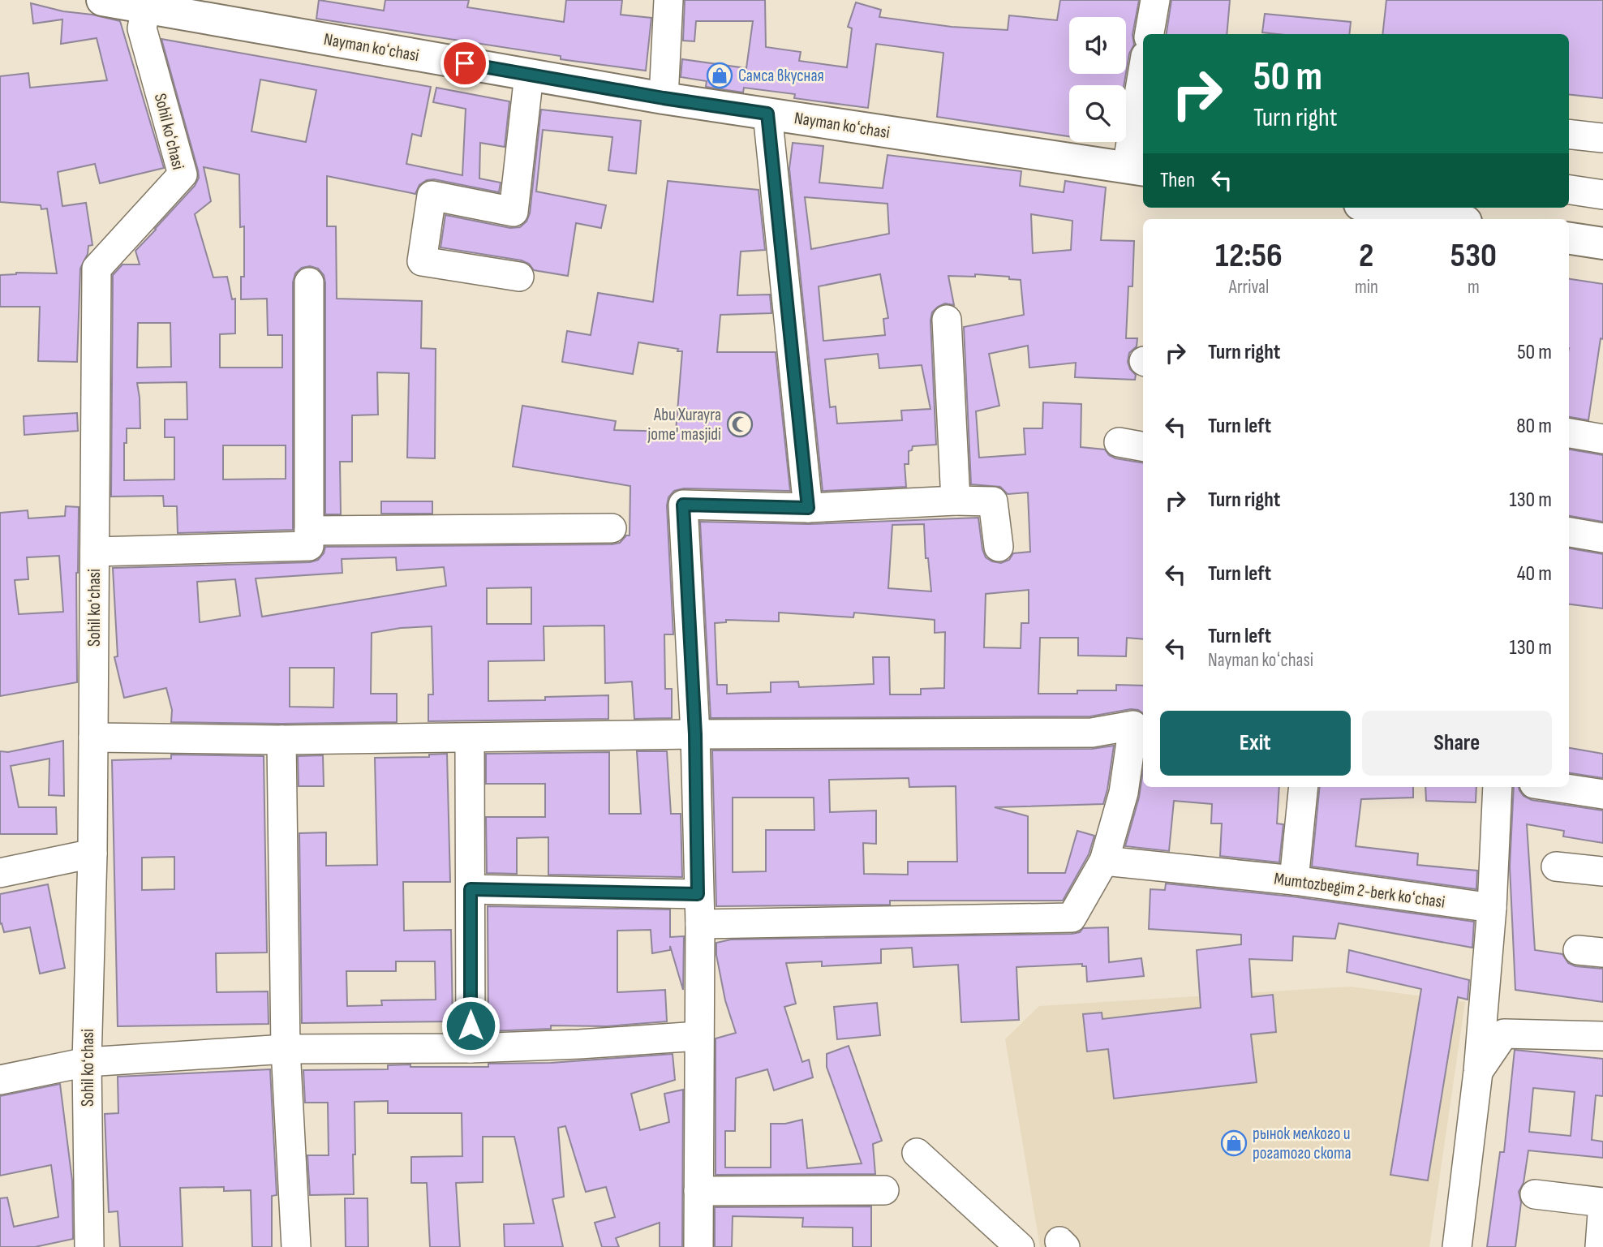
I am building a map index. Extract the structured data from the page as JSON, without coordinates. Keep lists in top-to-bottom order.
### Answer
{
  "streets": {
    "main road": ["Nayman koʻchasi"],
    "street": ["Sohil koʻchasi", "Mumtozbegim 2-berk koʻchasi"]
  },
  "crossings": [
    ["Nayman koʻchasi", "Sohil koʻchasi"]
  ],
  "places": {
    "shop": ["Самса вкусная", "рынок мелкого и рогатого скота"],
    "mosque": ["Abu Xurayra jome' masjidi"]
  },
  "page": {
    "turn": ["50 m", "Turn right"],
    "then": "Then",
    "eta": [
      "12:56",
      "Arrival",
      "2",
      "min",
      "530",
      "m"
    ],
    "list": [
      {
        "name": "Turn right",
        "value": "50 m"
      },
      {
        "name": "Turn left",
        "value": "80 m"
      },
      {
        "name": "Turn right",
        "value": "130 m"
      },
      {
        "name": "Turn left",
        "value": "40 m"
      },
      {
        "name": "Turn left",
        "note": "Nayman koʻchasi",
        "value": "130 m"
      }
    ],
    "buttons": ["Exit", "Share"]
  }
}
